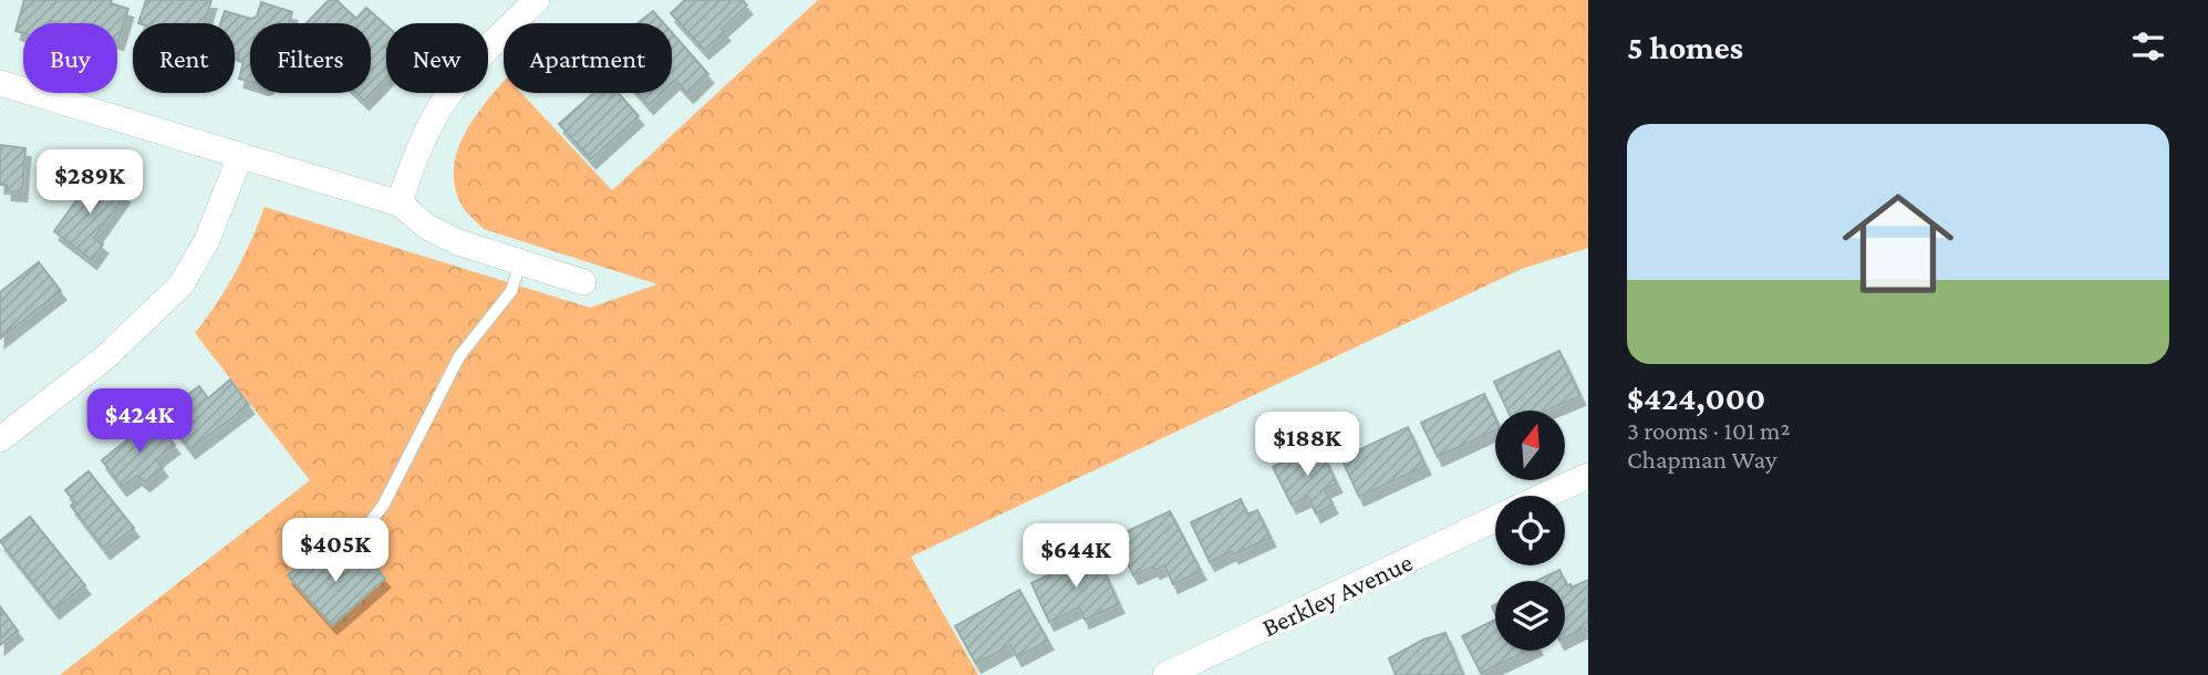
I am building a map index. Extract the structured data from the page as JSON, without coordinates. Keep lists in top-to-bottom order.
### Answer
{
  "streets": {
    "street": ["Berkley Avenue"]
  },
  "north": "top",
  "page": {
    "heading": "5 homes",
    "chip": [
      "Buy",
      "Rent",
      "Filters",
      "New",
      "Apartment"
    ],
    "list": [
      {
        "name": "$424,000",
        "note": "3 rooms · 101 m² · Chapman Way"
      }
    ],
    "price": [
      "$289K",
      "$424K",
      "$188K",
      "$405K",
      "$644K"
    ]
  }
}
